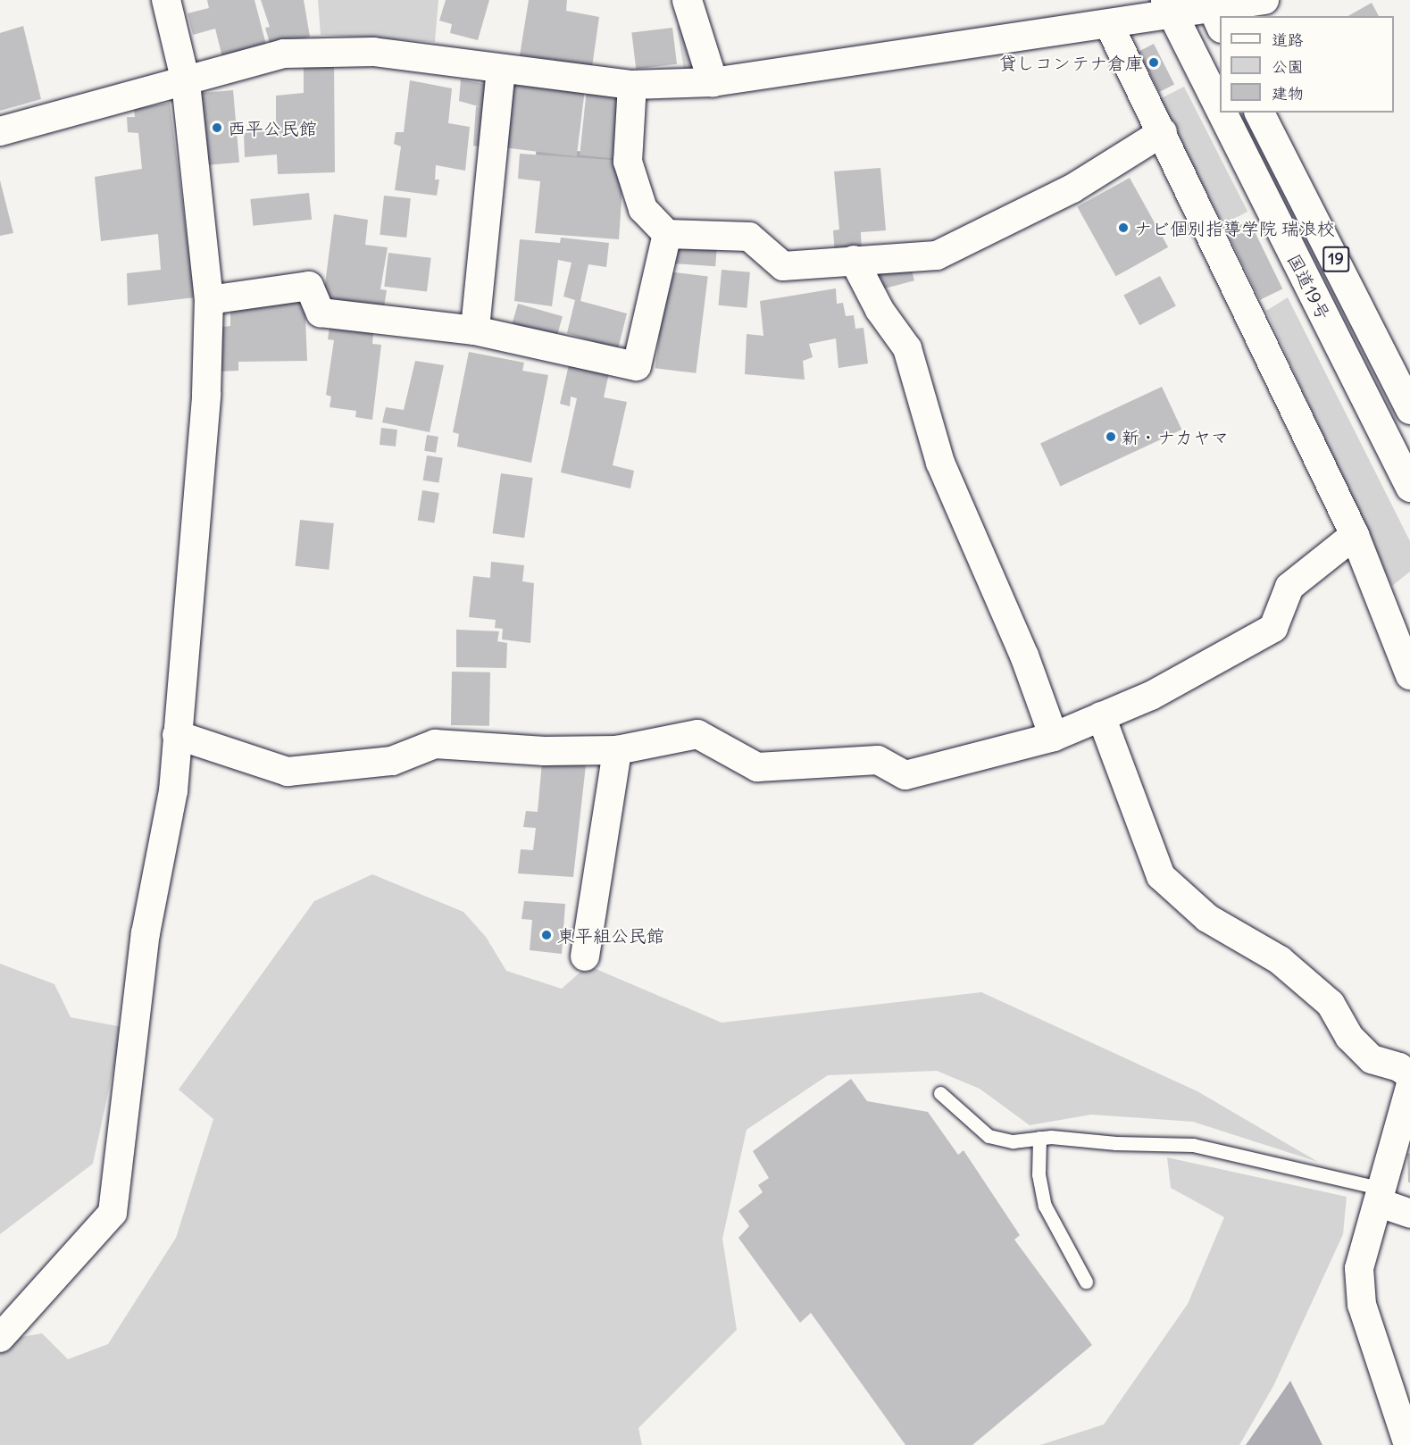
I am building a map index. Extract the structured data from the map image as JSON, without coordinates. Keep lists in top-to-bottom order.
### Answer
{
  "streets": {
    "main road": ["19", "国道19号"]
  },
  "places": [
    "貸しコンテナ倉庫",
    "西平公民館",
    "ナビ個別指導学院 瑞浪校",
    "新・ナカヤマ",
    "東平組公民館"
  ],
  "legend": ["道路", "公園", "建物"]
}
